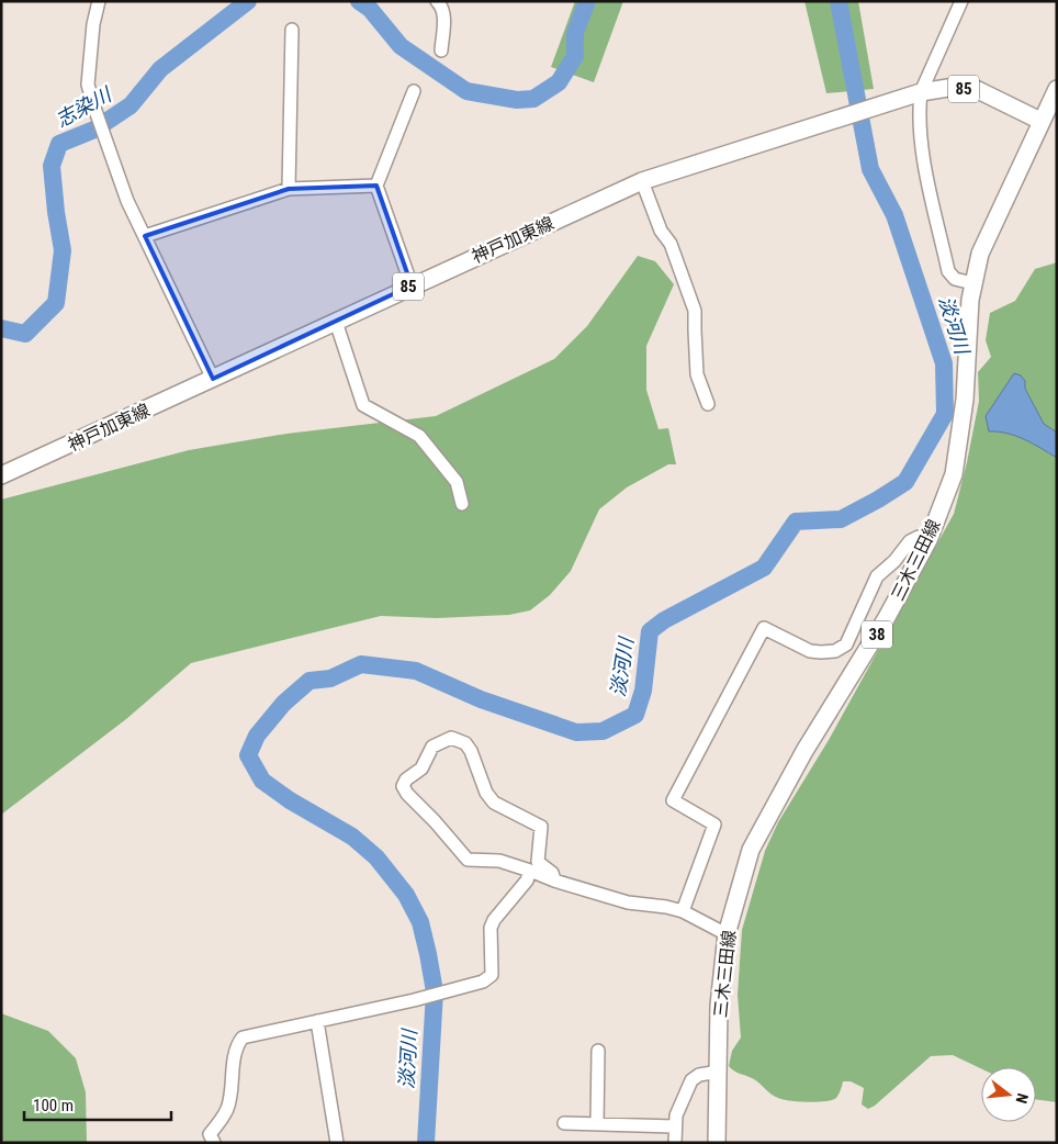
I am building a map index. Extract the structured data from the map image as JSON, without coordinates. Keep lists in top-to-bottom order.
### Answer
{
  "streets": {
    "main road": [
      "85",
      "神戸加東線",
      "三木三田線",
      "38"
    ]
  },
  "crossings": [
    ["神戸加東線", "三木三田線"]
  ],
  "water": ["志染川", "淡河川"],
  "scale_bar": "100 m",
  "north": "right"
}
